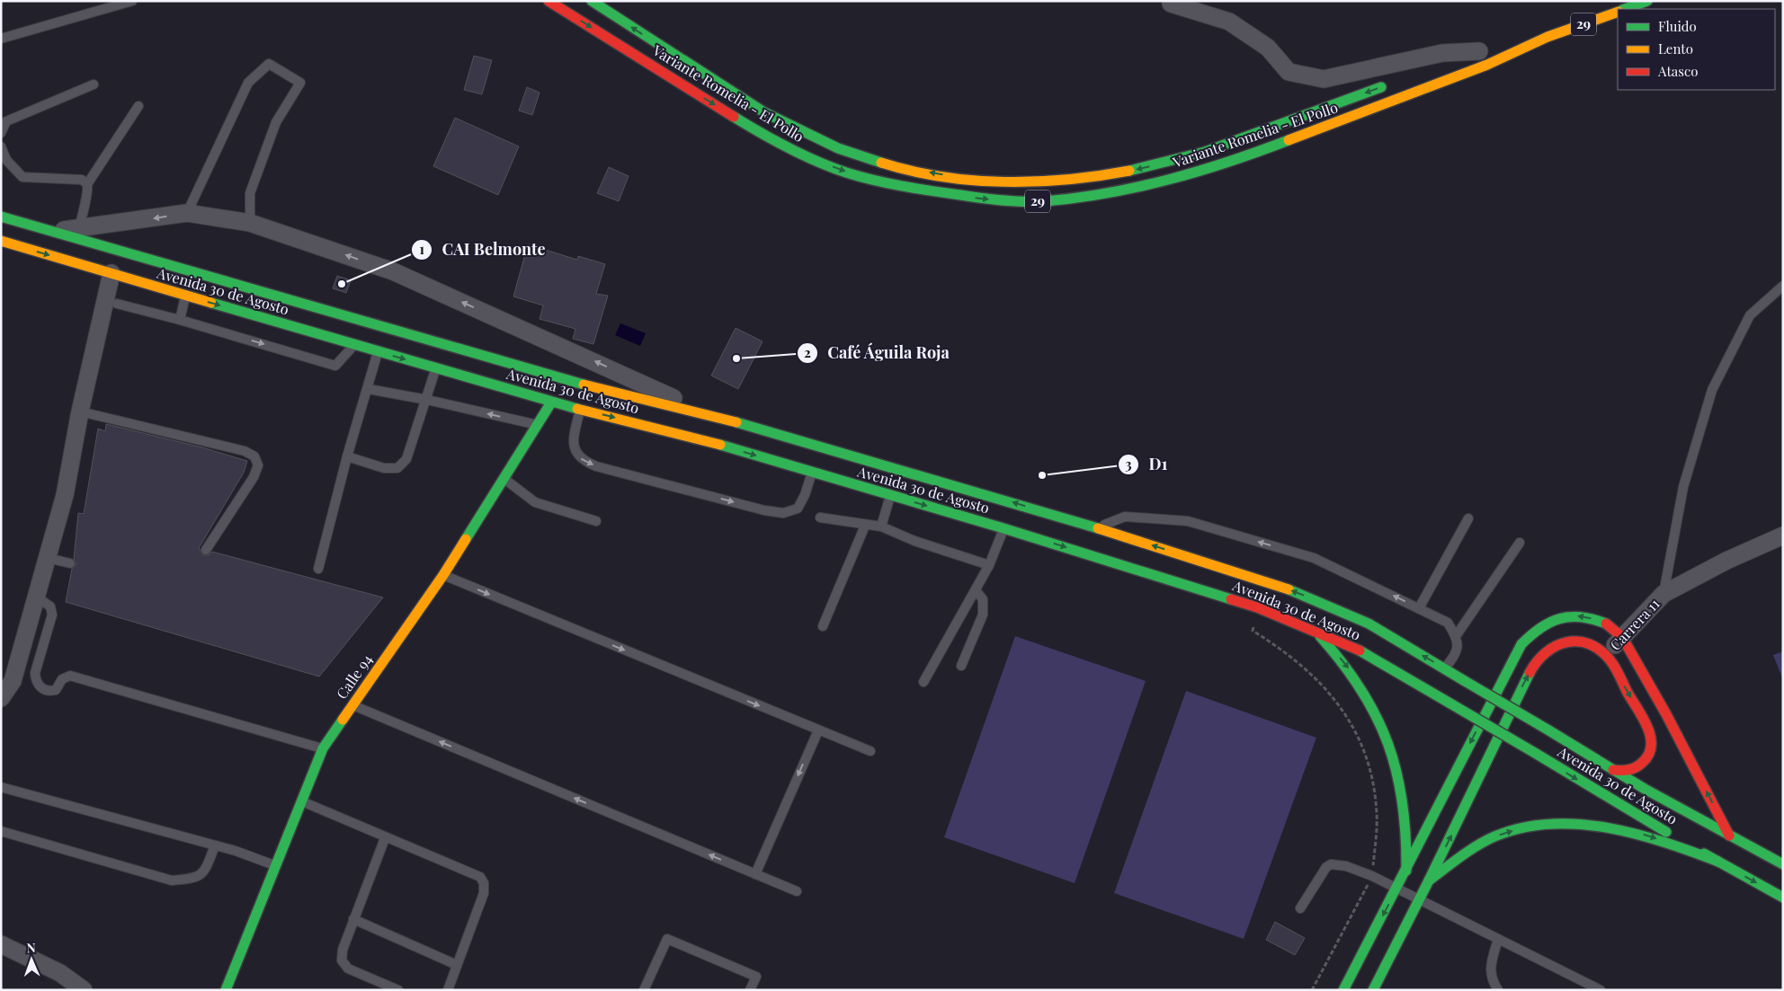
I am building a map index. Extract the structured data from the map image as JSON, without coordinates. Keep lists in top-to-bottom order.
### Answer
{
  "streets": {
    "main road": [
      "29",
      "Variante Romelia - El Pollo",
      "Avenida 30 de Agosto",
      "Calle 94"
    ],
    "street": ["Carrera 11"]
  },
  "crossings": [
    ["Avenida 30 de Agosto", "Calle 94"]
  ],
  "places": ["CAI Belmonte", "Café Águila Roja", "D1"],
  "legend": ["Fluido", "Lento", "Atasco"],
  "north": "top"
}
